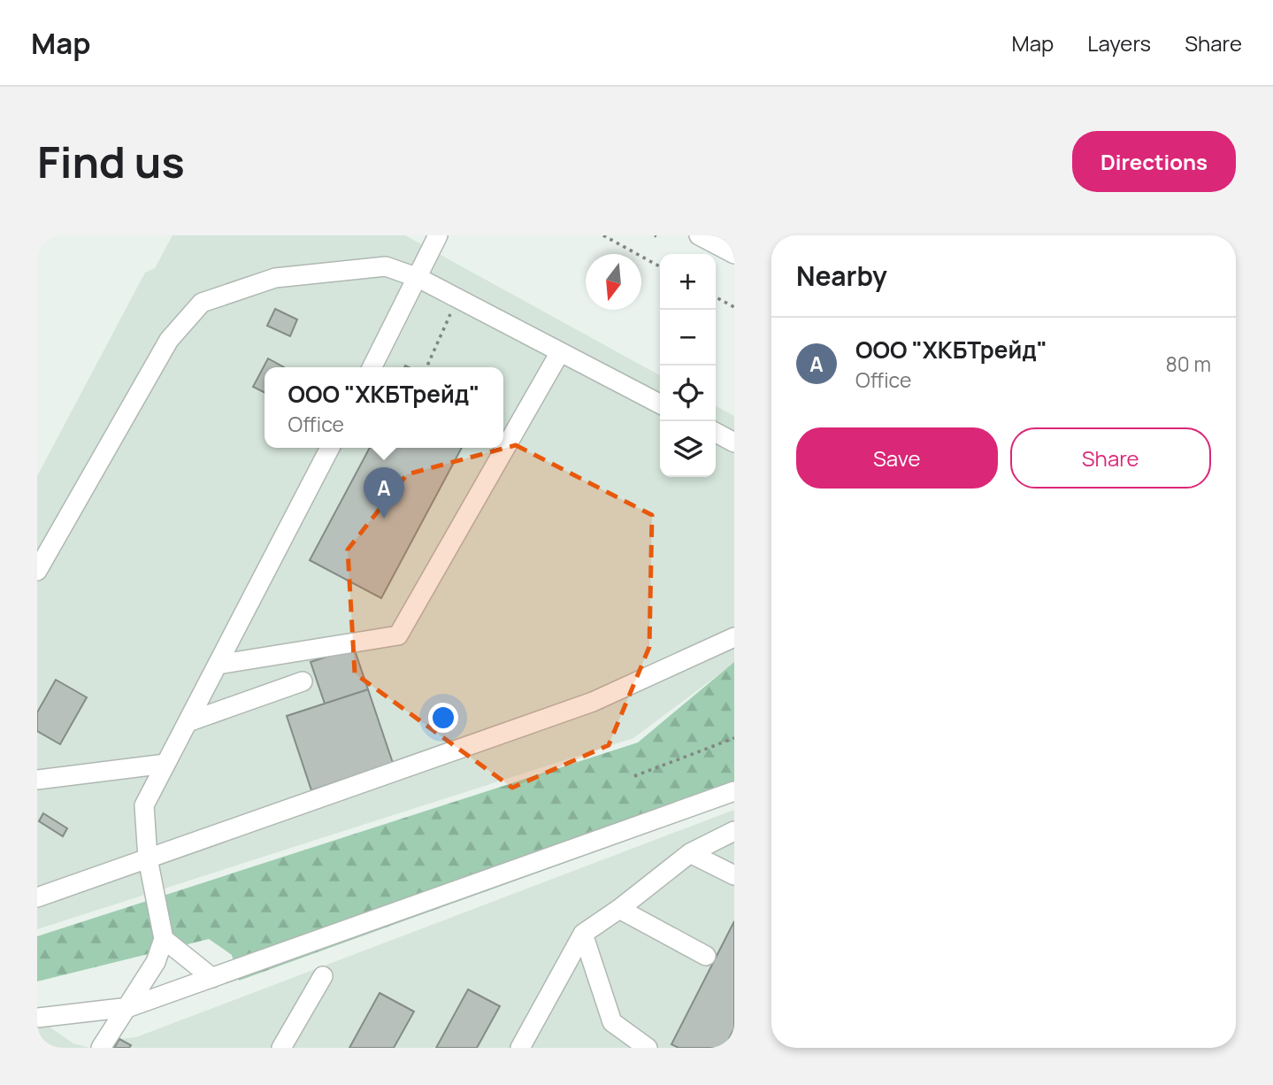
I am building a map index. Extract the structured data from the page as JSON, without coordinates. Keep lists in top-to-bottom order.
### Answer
{
  "north": "bottom",
  "page": {
    "header": "Map",
    "nav": ["Map", "Layers", "Share"],
    "buttons": [
      "Directions",
      ["Save", "Share"]
    ],
    "title": "Find us",
    "heading": "Nearby",
    "map_buttons": ["+", "−"],
    "list": [
      {
        "mark": "A",
        "name": "ООО \"ХКБТрейд\"",
        "note": "Office",
        "value": "80 m"
      }
    ],
    "popup": ["ООО \"ХКБТрейд\"", "Office"],
    "pins": "A"
  }
}
